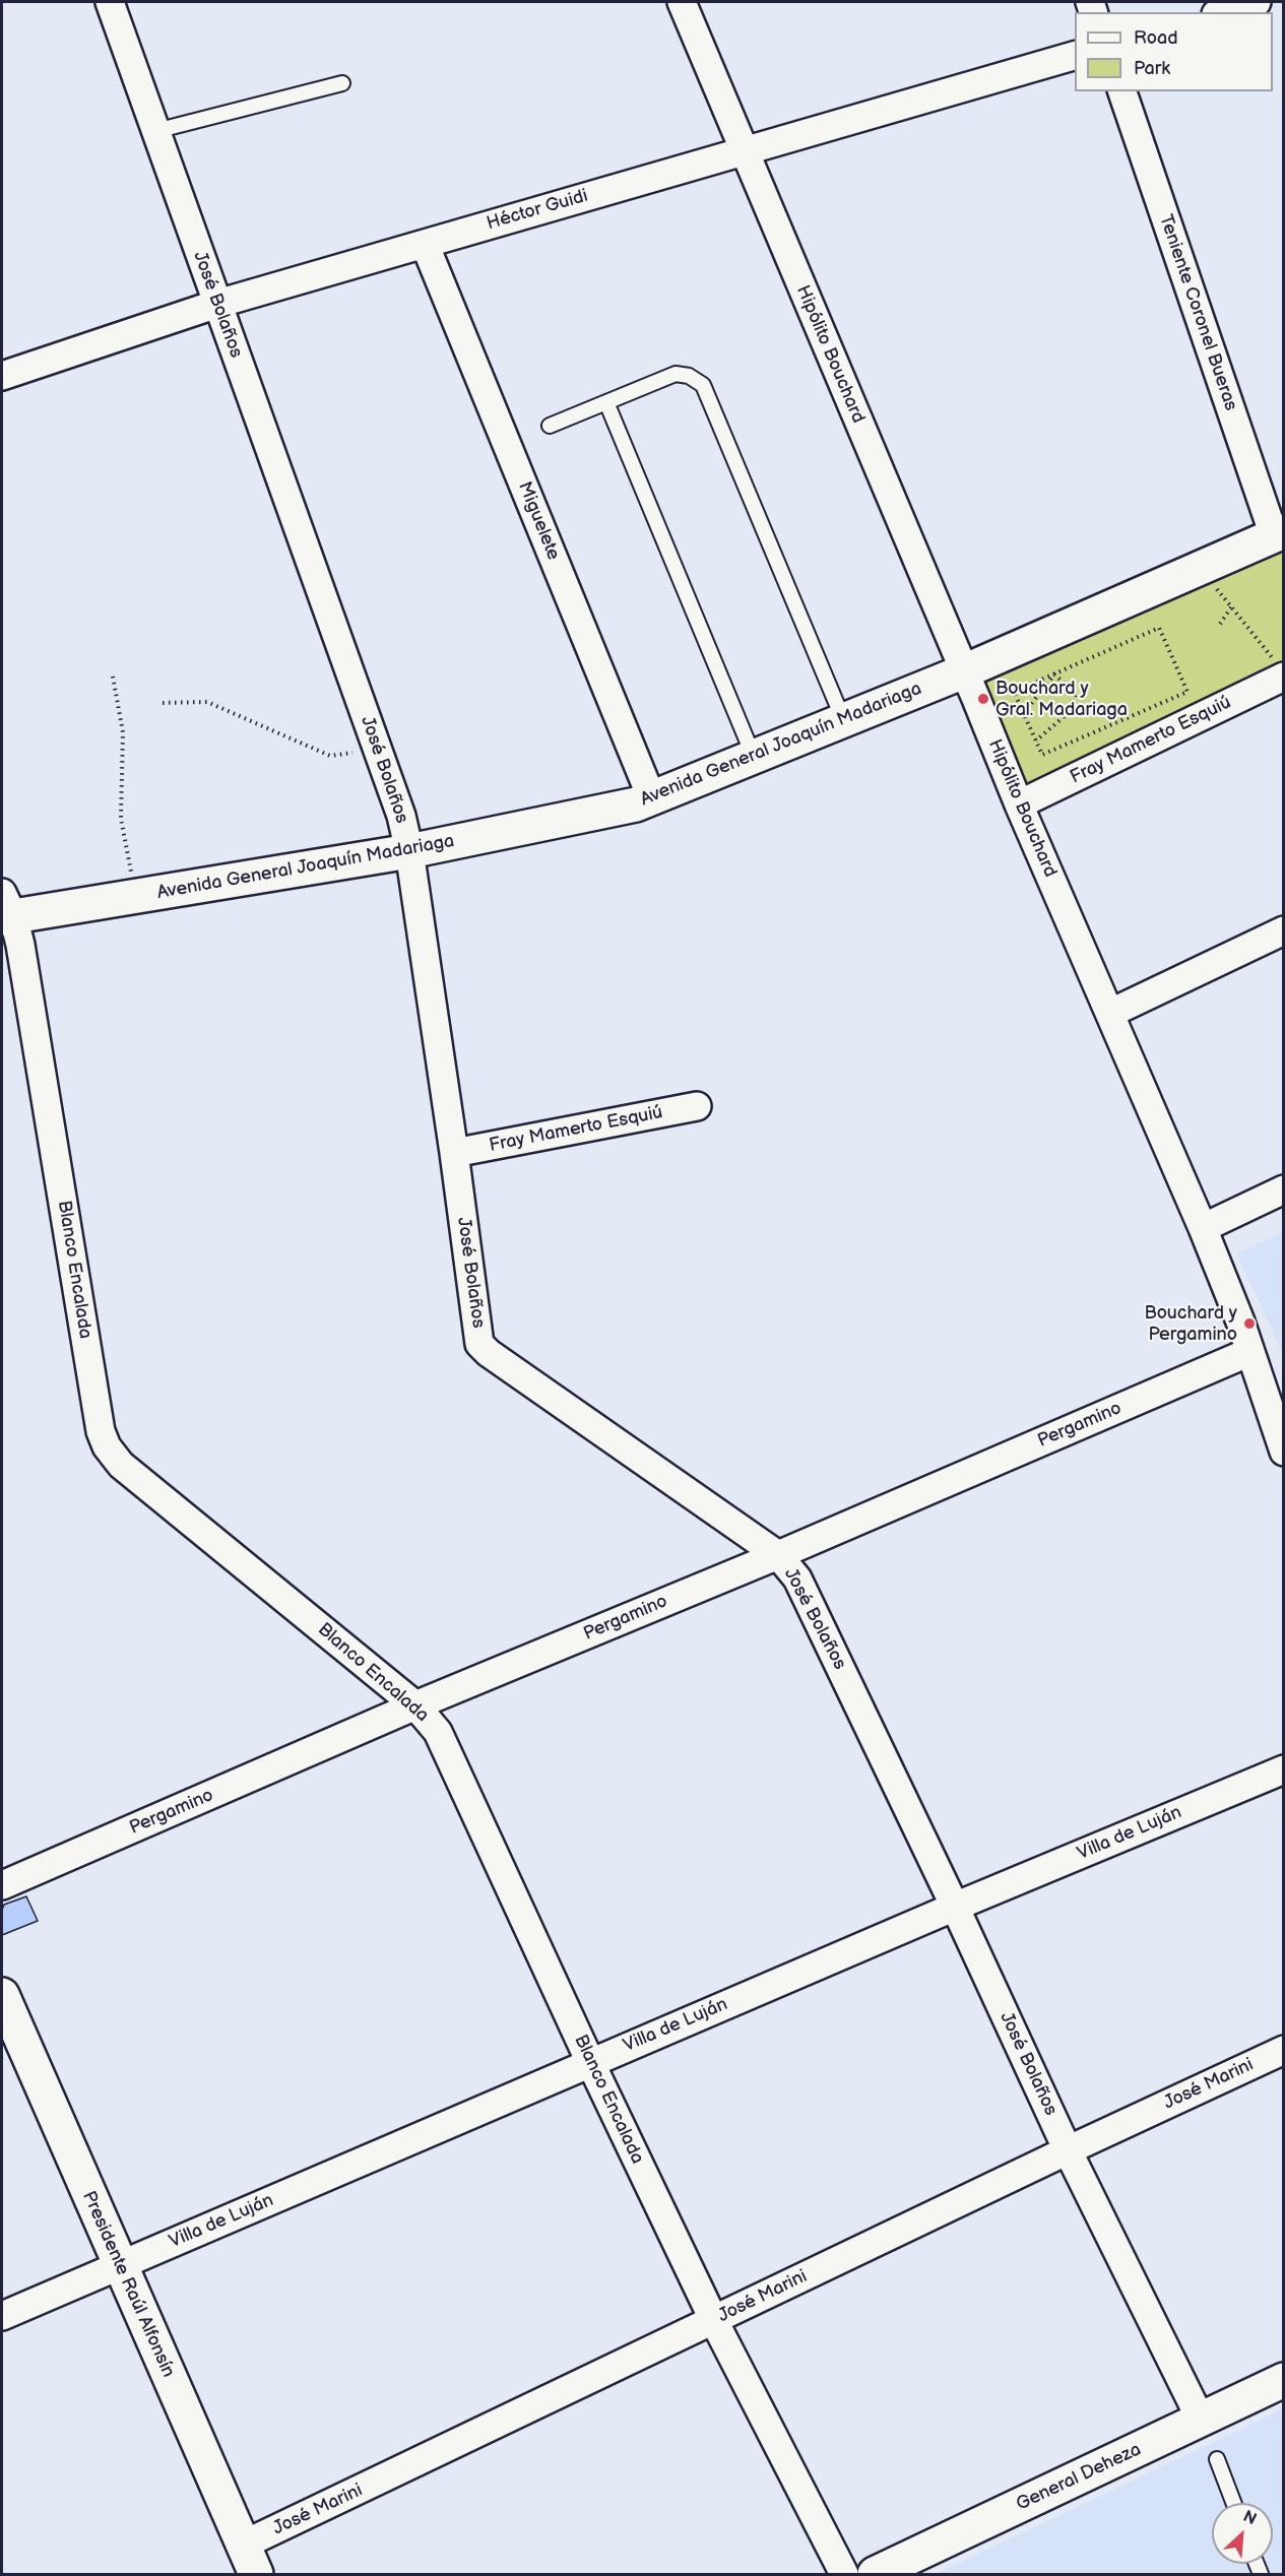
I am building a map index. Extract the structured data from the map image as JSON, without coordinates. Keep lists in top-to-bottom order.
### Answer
{
  "streets": {
    "main road": ["Avenida General Joaquín Madariaga", "Presidente Raúl Alfonsín", "General Deheza"],
    "street": [
      "Héctor Guidi",
      "José Bolaños",
      "Teniente Coronel Bueras",
      "Hipólito Bouchard",
      "Miguelete",
      "Fray Mamerto Esquiú",
      "Blanco Encalada",
      "Pergamino",
      "Villa de Luján",
      "José Marini"
    ]
  },
  "crossings": [
    ["Héctor Guidi", "José Bolaños"],
    ["Héctor Guidi", "Hipólito Bouchard"],
    ["Héctor Guidi", "Miguelete"],
    ["José Bolaños", "Fray Mamerto Esquiú"],
    ["José Bolaños", "Avenida General Joaquín Madariaga"],
    ["José Bolaños", "Pergamino"],
    ["José Bolaños", "Villa de Luján"],
    ["José Bolaños", "José Marini"],
    ["José Bolaños", "General Deheza"],
    ["Teniente Coronel Bueras", "Avenida General Joaquín Madariaga"],
    ["Hipólito Bouchard", "Fray Mamerto Esquiú"],
    ["Hipólito Bouchard", "Avenida General Joaquín Madariaga"],
    ["Hipólito Bouchard", "Pergamino"],
    ["Miguelete", "Avenida General Joaquín Madariaga"],
    ["Avenida General Joaquín Madariaga", "Blanco Encalada"],
    ["Blanco Encalada", "Pergamino"],
    ["Blanco Encalada", "Villa de Luján"],
    ["Blanco Encalada", "José Marini"],
    ["Villa de Luján", "Presidente Raúl Alfonsín"],
    ["José Marini", "Presidente Raúl Alfonsín"]
  ],
  "places": ["Bouchard y Gral. Madariaga", "Bouchard y Pergamino"],
  "legend": ["Road", "Park"],
  "north": "top right"
}
